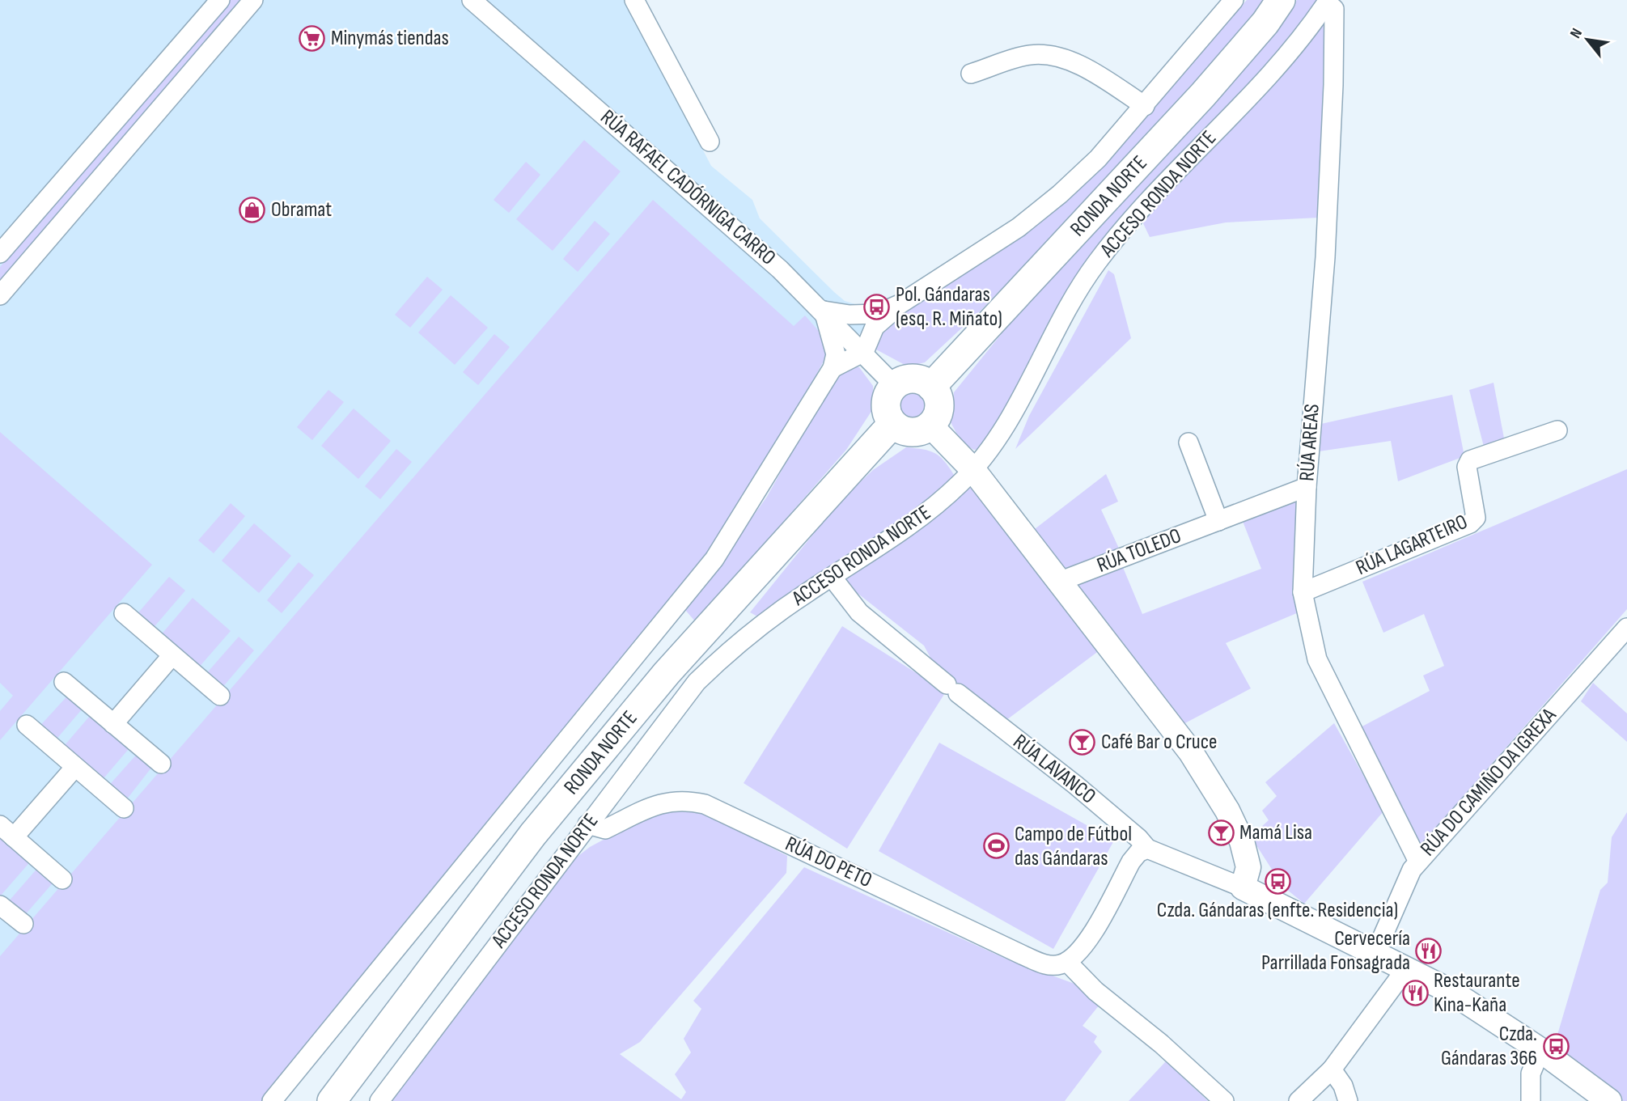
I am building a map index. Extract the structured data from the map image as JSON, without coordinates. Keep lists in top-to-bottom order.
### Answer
{
  "streets": {
    "highway": ["RONDA NORTE"],
    "street": [
      "RÚA RAFAEL CADÓRNIGA CARRO",
      "ACCESO RONDA NORTE",
      "RÚA AREAS",
      "RÚA LAGARTEIRO",
      "RÚA TOLEDO",
      "RÚA LAVANCO",
      "RÚA DO CAMIÑO DA IGREXA",
      "RÚA DO PETO"
    ]
  },
  "crossings": [
    ["RÚA RAFAEL CADÓRNIGA CARRO", "RONDA NORTE"],
    ["ACCESO RONDA NORTE", "RÚA AREAS"],
    ["ACCESO RONDA NORTE", "RÚA LAVANCO"],
    ["ACCESO RONDA NORTE", "RÚA DO PETO"],
    ["RÚA AREAS", "RÚA LAGARTEIRO"],
    ["RÚA AREAS", "RÚA TOLEDO"],
    ["RÚA AREAS", "RÚA DO CAMIÑO DA IGREXA"]
  ],
  "places": {
    "supermarket": ["Minymás tiendas"],
    "shop": ["Obramat"],
    "bus stop": ["Pol. Gándaras (esq. R. Miñato)", "Czda. Gándaras (enfte. Residencia)", "Czda. Gándaras 366"],
    "bar": ["Café Bar o Cruce", "Mamá Lisa"],
    "sports": ["Campo de Fútbol das Gándaras"],
    "restaurant": ["Cervecería Parrillada Fonsagrada", "Restaurante Kina-Kaña"]
  },
  "north": "top left"
}
